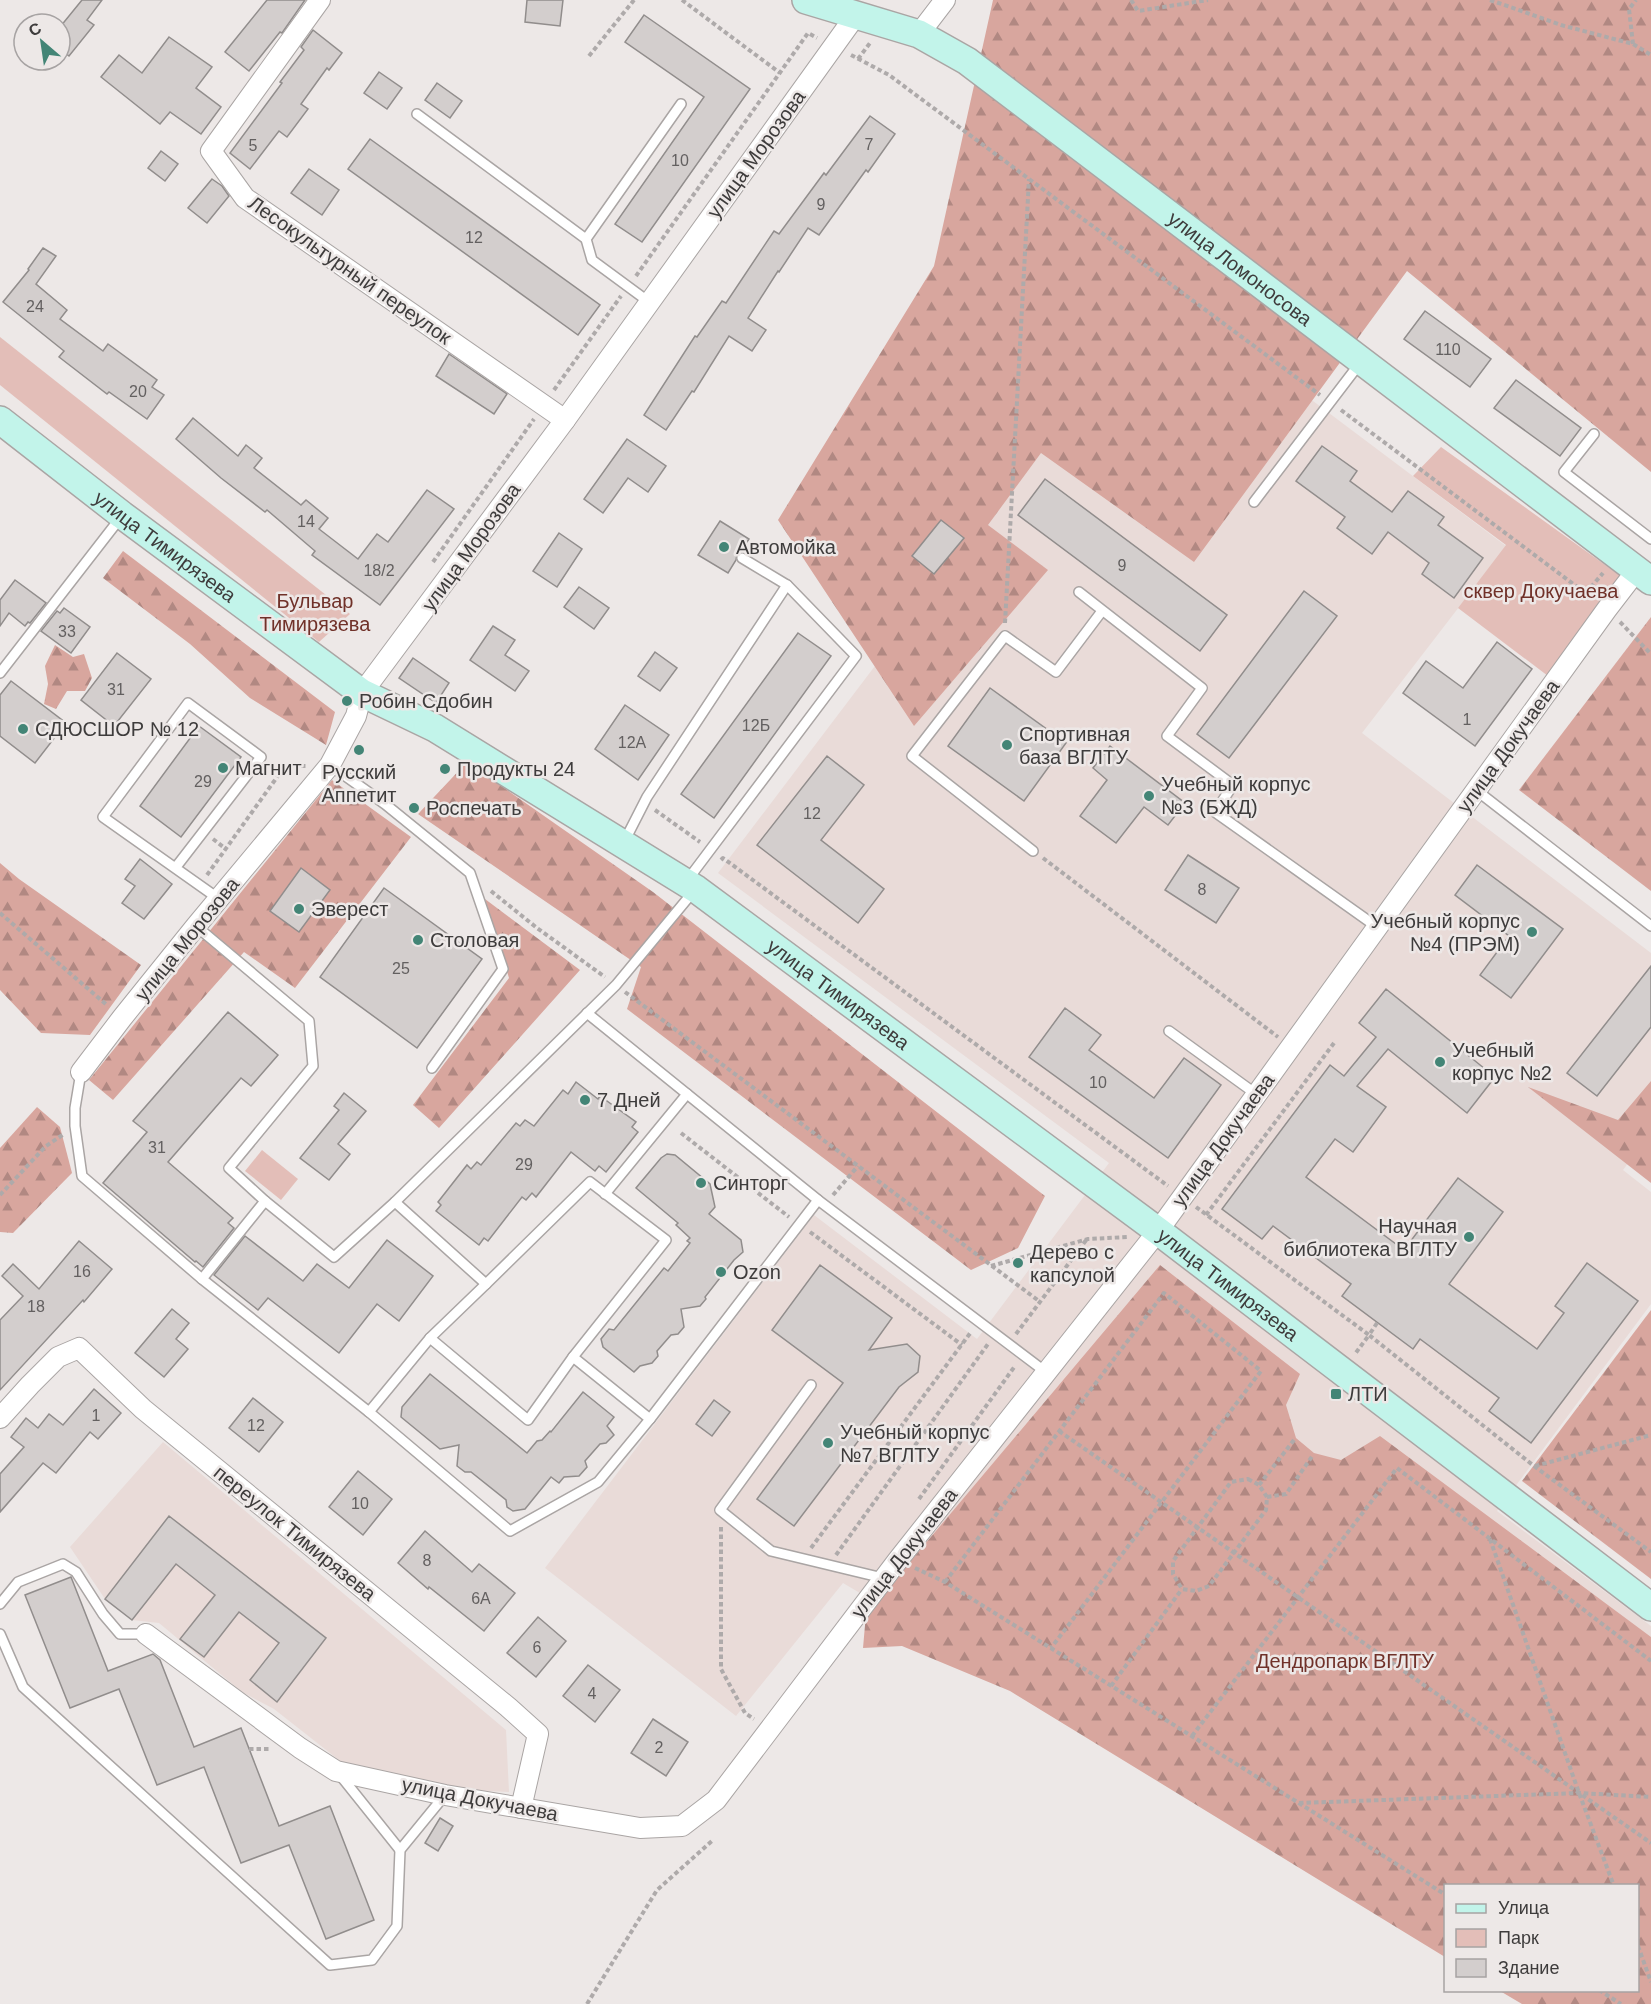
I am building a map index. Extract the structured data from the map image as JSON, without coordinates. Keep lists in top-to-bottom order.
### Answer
{
  "streets": {
    "main road": ["улица Ломоносова", "улица Тимирязева"],
    "street": [
      "улица Морозова",
      "Лесокультурный переулок",
      "улица Докучаева",
      "переулок Тимирязева"
    ]
  },
  "crossings": [
    ["улица Морозова", "улица Ломоносова"],
    ["улица Морозова", "Лесокультурный переулок"],
    ["улица Морозова", "улица Тимирязева"],
    ["улица Ломоносова", "улица Докучаева"],
    ["улица Тимирязева", "улица Докучаева"],
    ["улица Докучаева", "переулок Тимирязева"]
  ],
  "parks": ["сквер Докучаева", "Бульвар Тимирязева", "Дендропарк ВГЛТУ"],
  "places": {
    "other": [
      "Автомойка",
      "Робин Сдобин",
      "СДЮСШОР № 12",
      "Спортивная база ВГЛТУ",
      "Русский Аппетит",
      "Магнит",
      "Продукты 24",
      "Учебный корпус №3 (БЖД)",
      "Роспечать",
      "Эверест",
      "Учебный корпус №4 (ПРЭМ)",
      "Столовая",
      "Учебный корпус №2",
      "7 Дней",
      "Синторг",
      "Научная библиотека ВГЛТУ",
      "Дерево с капсулой",
      "Ozon",
      "Учебный корпус №7 ВГЛТУ"
    ],
    "transit": ["ЛТИ"]
  },
  "house_numbers": [
    "7",
    "5",
    "10",
    "9",
    "12",
    "24",
    "110",
    "20",
    "14",
    "9",
    "18/2",
    "33",
    "31",
    "1",
    "12Б",
    "12А",
    "29",
    "12",
    "8",
    "25",
    "10",
    "31",
    "29",
    "16",
    "18",
    "1",
    "12",
    "10",
    "8",
    "6А",
    "6",
    "4",
    "2"
  ],
  "legend": ["Улица", "Парк", "Здание"],
  "north": "top left"
}
